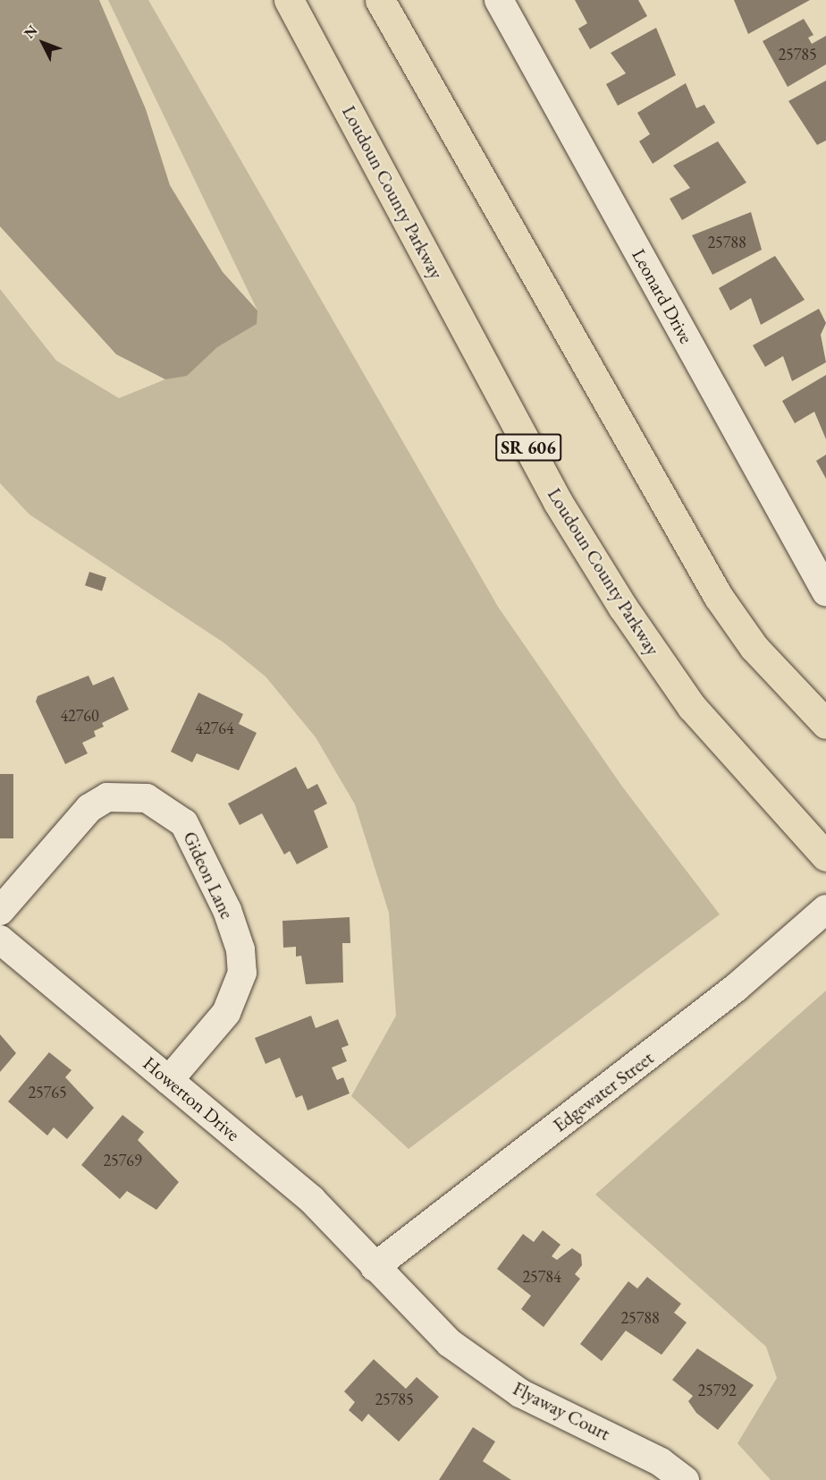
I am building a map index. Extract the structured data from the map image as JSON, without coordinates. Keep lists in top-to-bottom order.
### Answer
{
  "streets": {
    "main road": ["Loudoun County Parkway", "SR 606"],
    "street": [
      "Leonard Drive",
      "Gideon Lane",
      "Edgewater Street",
      "Howerton Drive",
      "Flyaway Court"
    ]
  },
  "crossings": [
    ["Gideon Lane", "Howerton Drive"],
    ["Edgewater Street", "Howerton Drive"],
    ["Edgewater Street", "Flyaway Court"],
    ["Howerton Drive", "Flyaway Court"]
  ],
  "house_numbers": [
    "25785",
    "25788",
    "42760",
    "42764",
    "25765",
    "25769",
    "25784",
    "25788",
    "25792",
    "25785"
  ],
  "north": "top left"
}
